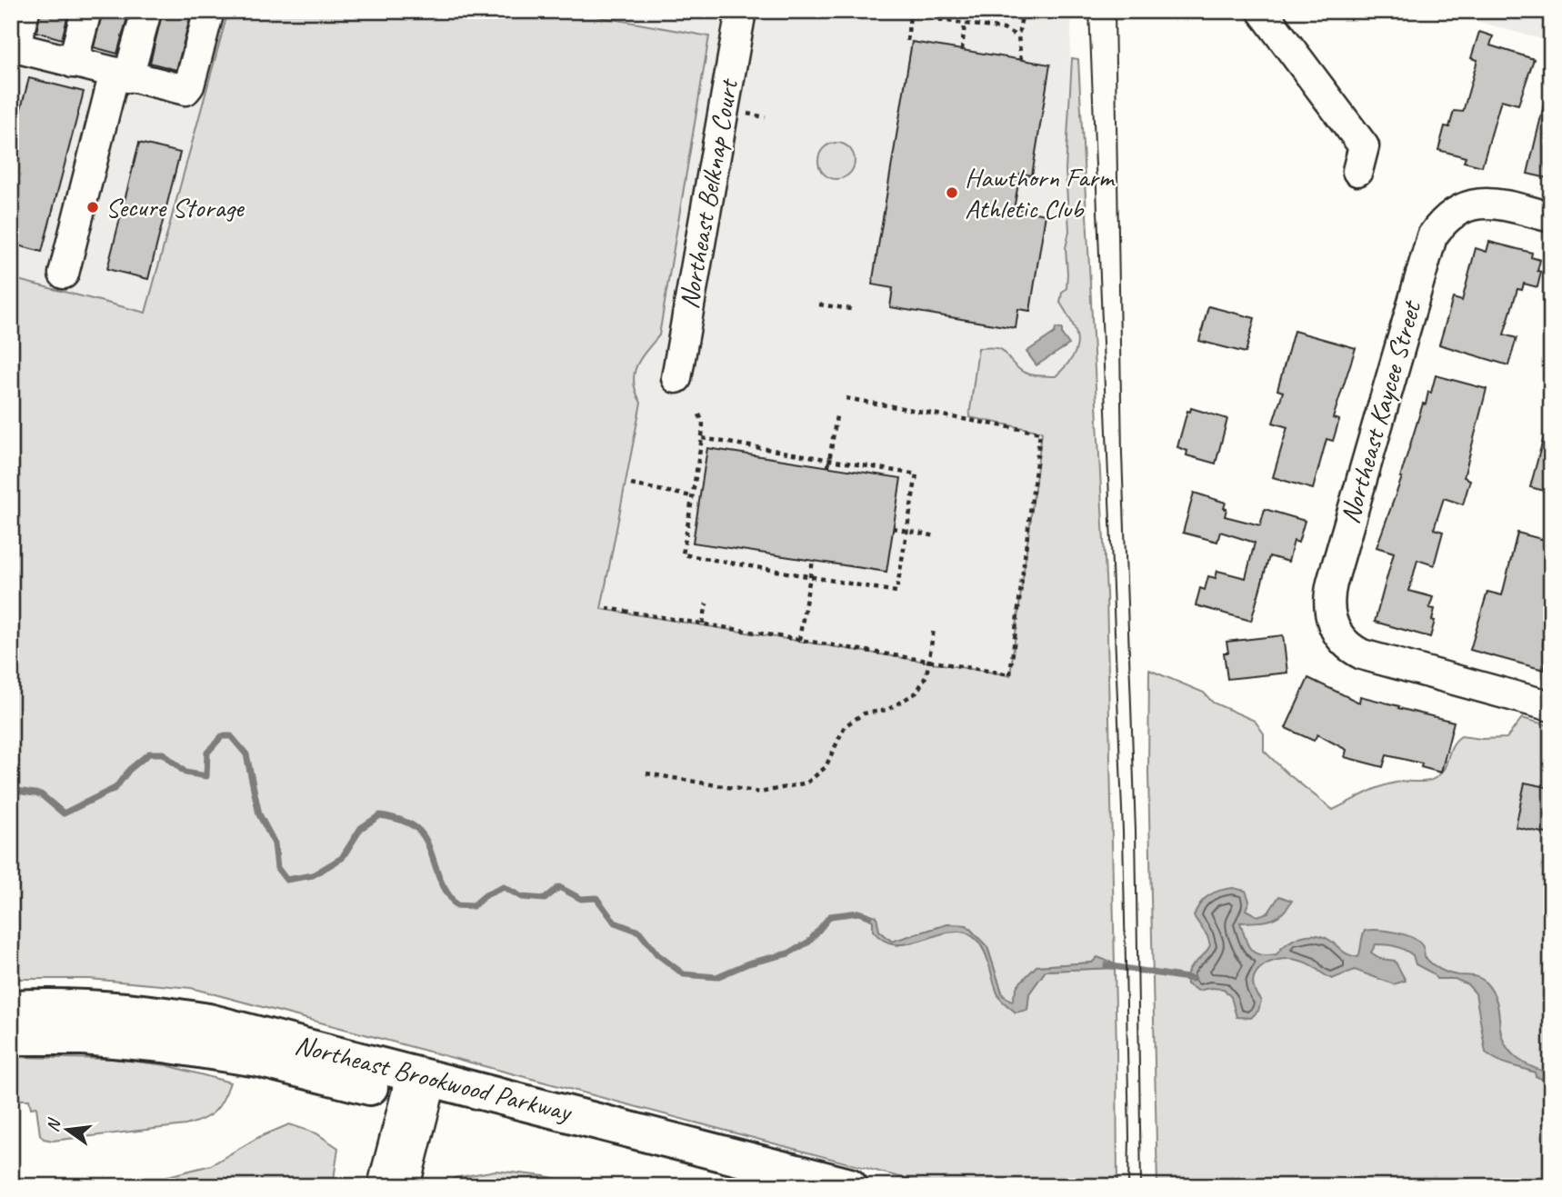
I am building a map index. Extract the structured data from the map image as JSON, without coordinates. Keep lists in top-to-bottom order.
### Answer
{
  "streets": {
    "main road": ["Northeast Brookwood Parkway"],
    "street": ["Northeast Belknap Court", "Northeast Kaycee Street"]
  },
  "places": ["Hawthorn Farm Athletic Club", "Secure Storage"],
  "north": "left"
}
